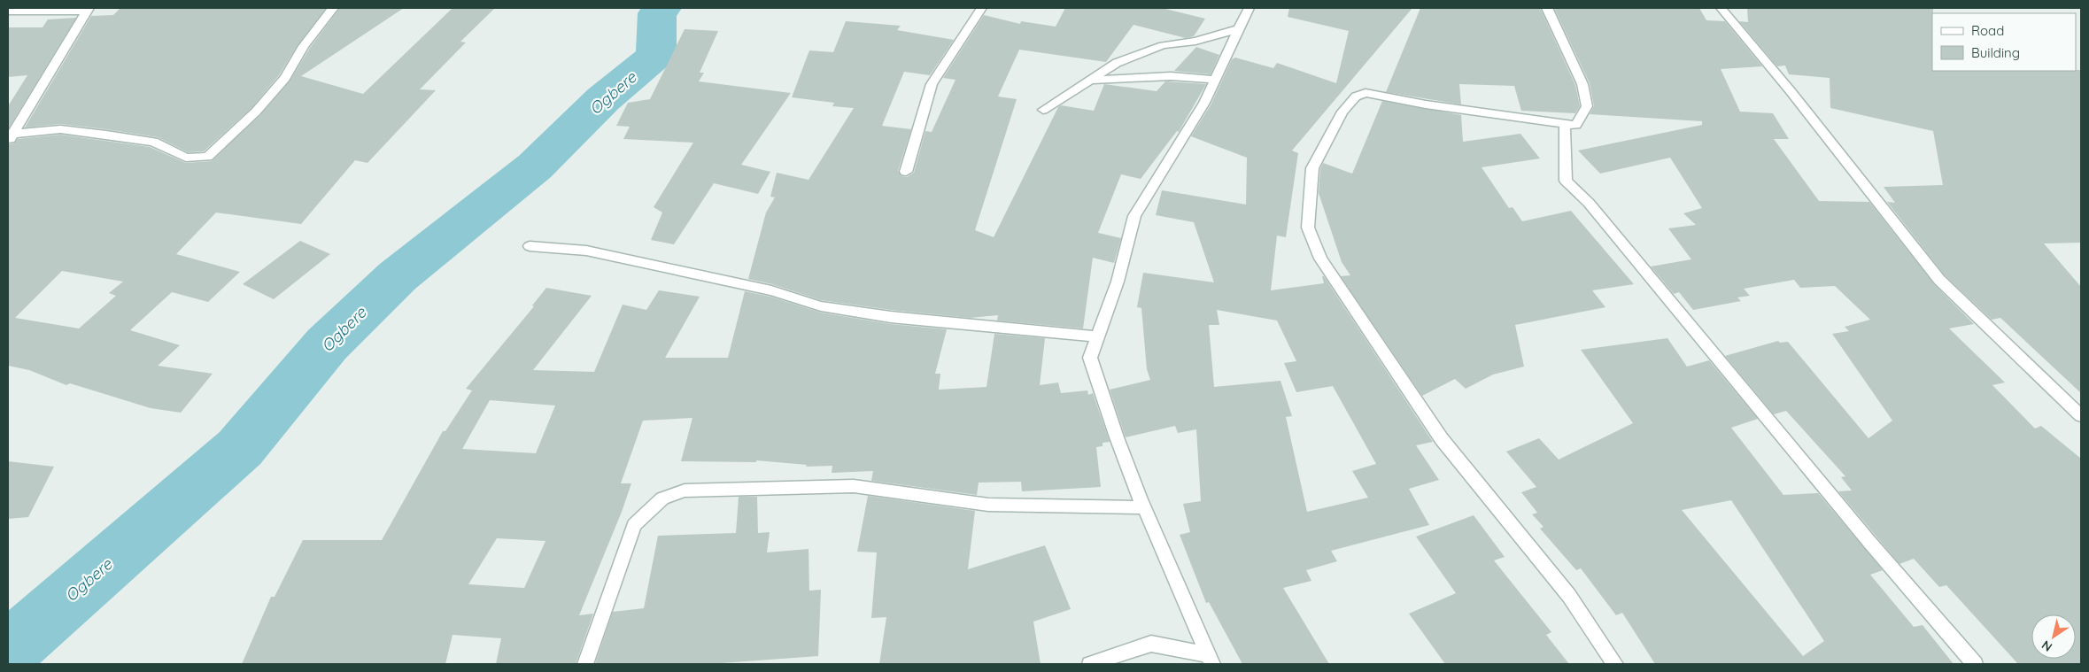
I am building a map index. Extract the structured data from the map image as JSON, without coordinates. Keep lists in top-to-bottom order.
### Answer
{
  "water": ["Ogbere"],
  "legend": ["Road", "Building"],
  "north": "bottom left"
}
